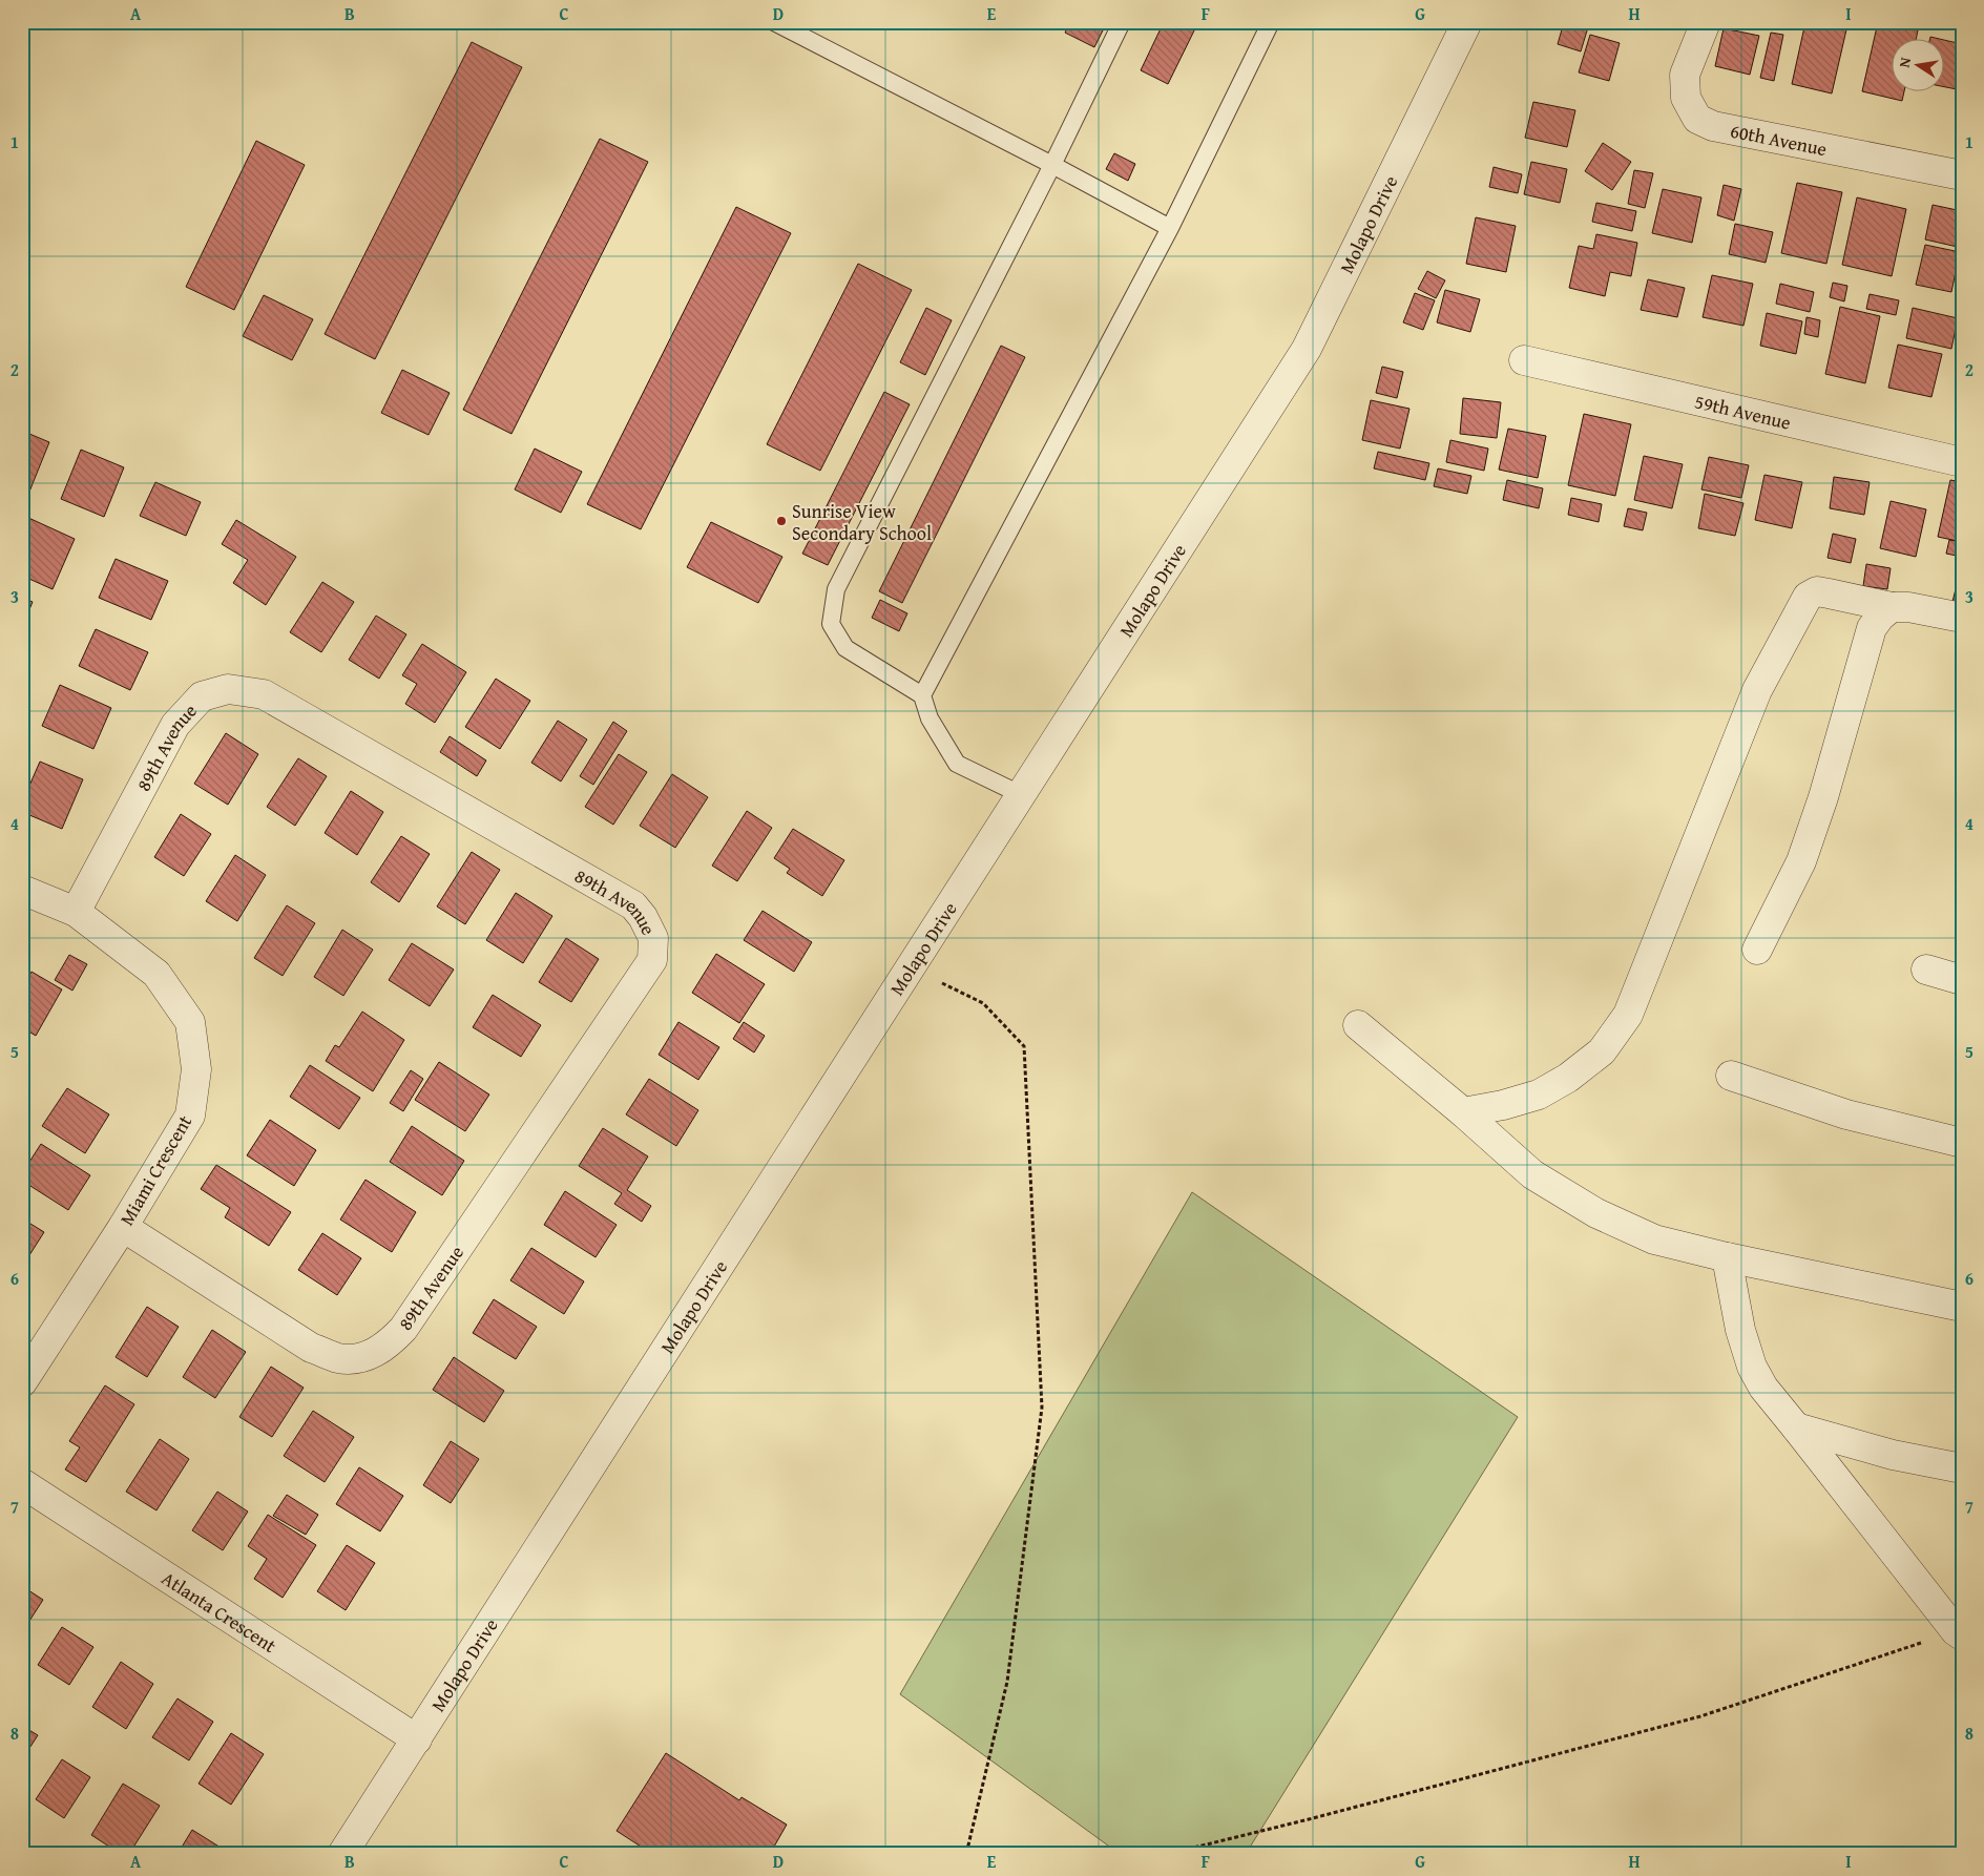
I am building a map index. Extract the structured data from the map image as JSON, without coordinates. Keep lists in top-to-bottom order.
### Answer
{
  "streets": {
    "street": [
      "60th Avenue",
      "Molapo Drive",
      "59th Avenue",
      "89th Avenue",
      "Miami Crescent",
      "Atlanta Crescent"
    ]
  },
  "crossings": [
    ["Molapo Drive", "Atlanta Crescent"],
    ["89th Avenue", "Miami Crescent"]
  ],
  "places": ["Sunrise View Secondary School"],
  "north": "left",
  "grid": {
    "columns": [
      "A",
      "B",
      "C",
      "D",
      "E",
      "F",
      "G",
      "H",
      "I"
    ],
    "rows": [
      "1",
      "2",
      "3",
      "4",
      "5",
      "6",
      "7",
      "8"
    ]
  }
}
